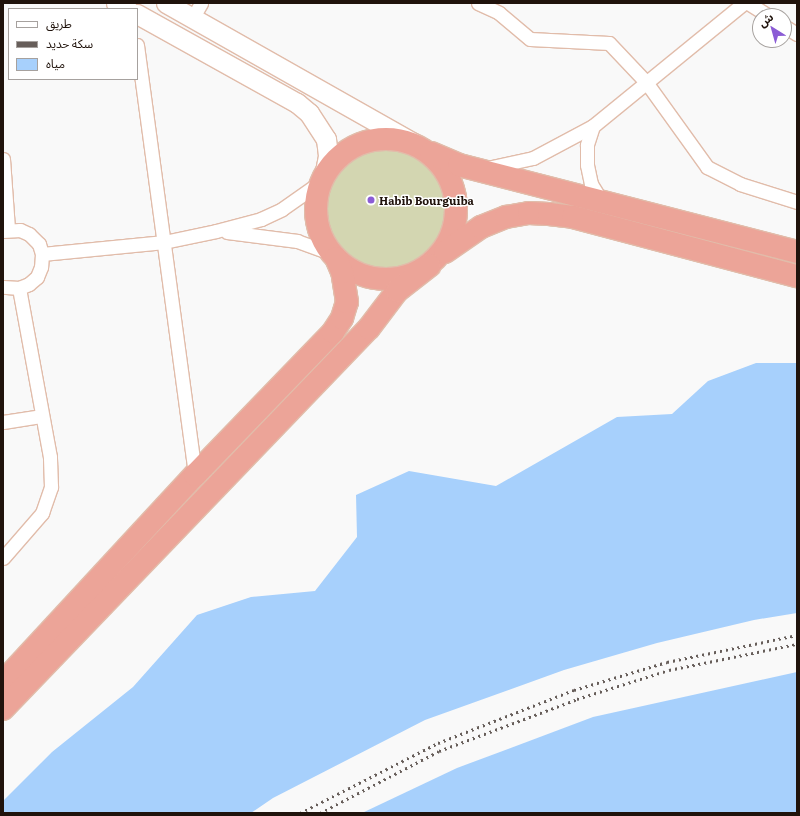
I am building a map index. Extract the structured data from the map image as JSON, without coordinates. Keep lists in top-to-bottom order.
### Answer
{
  "places": ["Habib Bourguiba"],
  "legend": ["طريق", "سكة حديد", "مياه"],
  "north": "top left"
}
